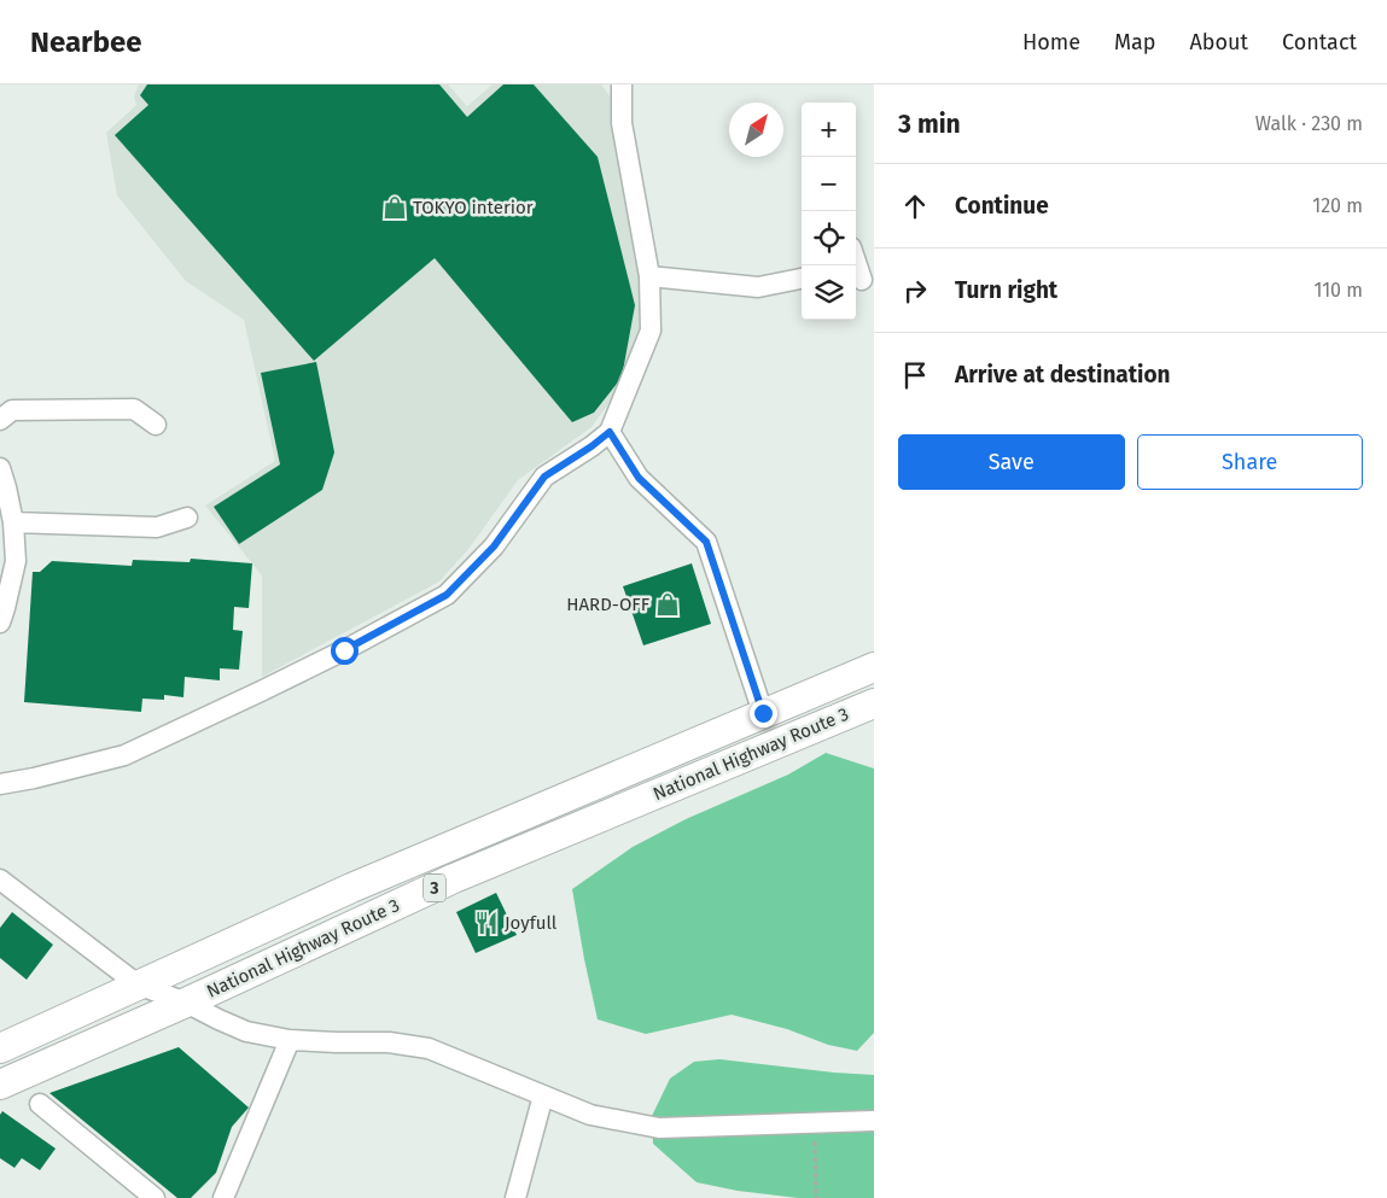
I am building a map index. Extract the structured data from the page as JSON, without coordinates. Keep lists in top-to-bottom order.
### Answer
{
  "streets": {
    "highway": ["National Highway Route 3", "3"]
  },
  "places": {
    "shop": ["TOKYO interior", "HARD-OFF"],
    "restaurant": ["Joyfull"]
  },
  "north": "top right",
  "page": {
    "header": "Nearbee",
    "nav": [
      "Home",
      "Map",
      "About",
      "Contact"
    ],
    "heading": ["3 min", "Walk · 230 m"],
    "map_buttons": ["+", "−"],
    "list": [
      ["Continue", "120 m"],
      ["Turn right", "110 m"],
      "Arrive at destination"
    ],
    "buttons": ["Save", "Share"]
  }
}
